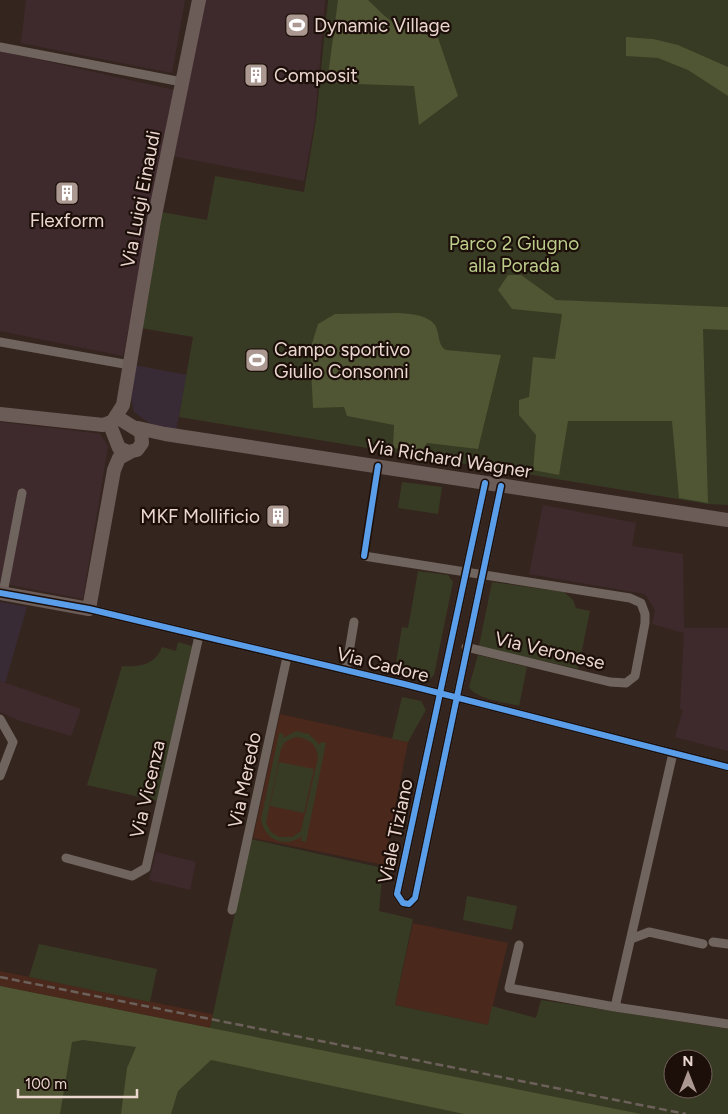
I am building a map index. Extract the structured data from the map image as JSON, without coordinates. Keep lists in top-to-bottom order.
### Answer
{
  "streets": {
    "street": [
      "Via Luigi Einaudi",
      "Via Richard Wagner",
      "Via Veronese",
      "Via Cadore",
      "Via Meredo",
      "Via Vicenza",
      "Viale Tiziano"
    ]
  },
  "crossings": [
    ["Via Luigi Einaudi", "Via Richard Wagner"],
    ["Via Richard Wagner", "Viale Tiziano"],
    ["Via Veronese", "Viale Tiziano"],
    ["Via Cadore", "Via Meredo"],
    ["Via Cadore", "Via Vicenza"],
    ["Via Cadore", "Viale Tiziano"]
  ],
  "parks": ["Parco 2 Giugno alla Porada"],
  "places": {
    "sports": ["Dynamic Village", "Campo sportivo Giulio Consonni"],
    "building": ["Composit", "Flexform", "MKF Mollificio"]
  },
  "scale_bar": "100 m",
  "north": "top"
}
